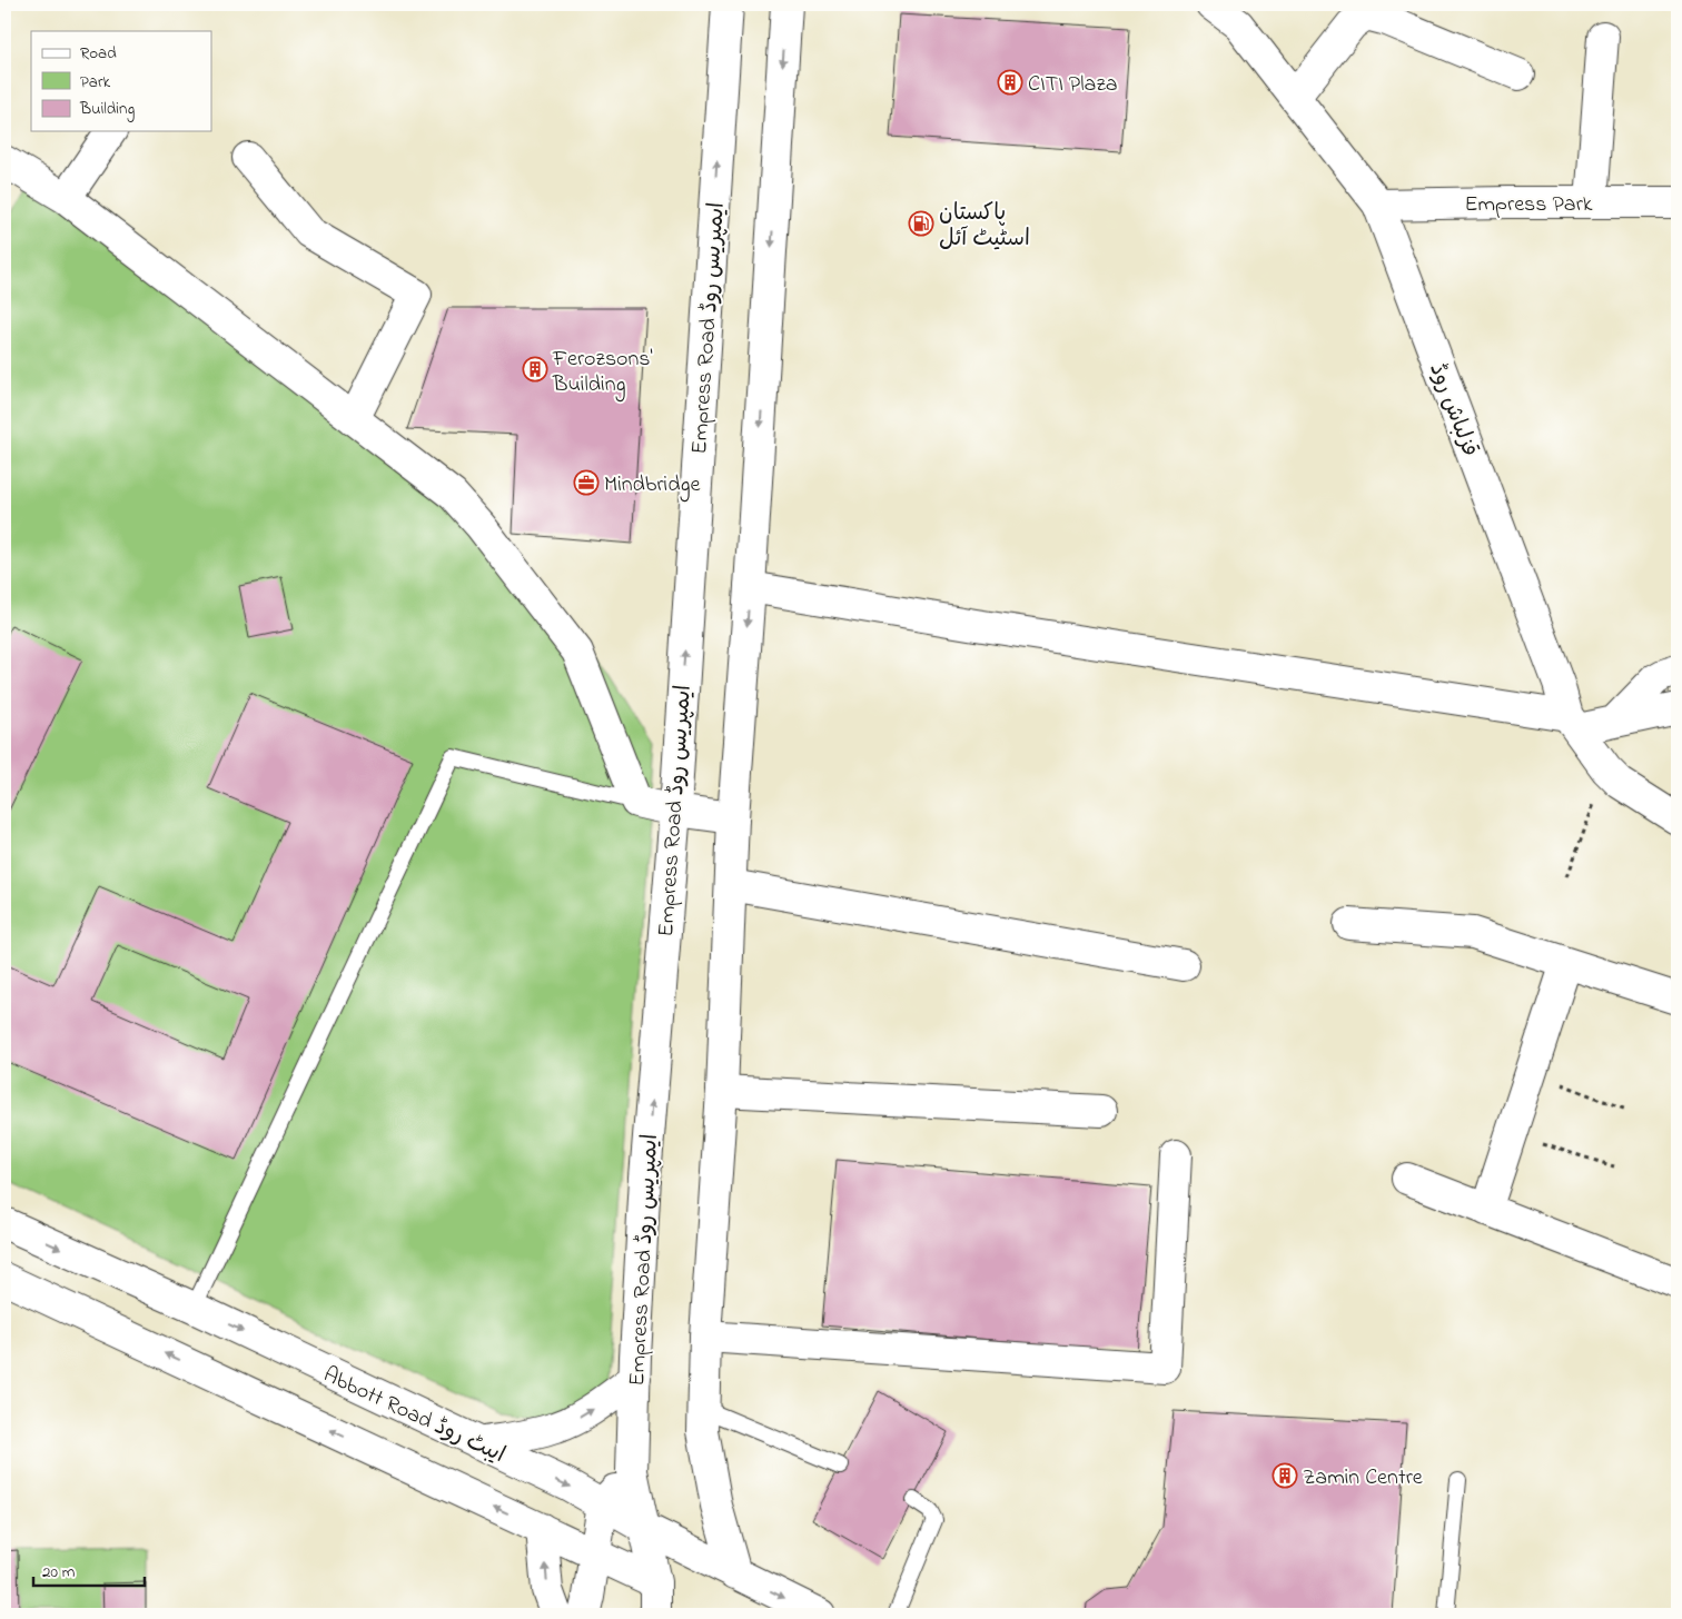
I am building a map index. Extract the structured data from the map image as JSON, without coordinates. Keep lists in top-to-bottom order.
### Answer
{
  "streets": {
    "street": [
      "Empress Park",
      "Empress Road ایمپریس روڈ",
      "قزلباش روڈ",
      "Abbott Road ایبٹ روڈ"
    ]
  },
  "crossings": [
    ["Empress Park", "قزلباش روڈ"],
    ["Empress Road ایمپریس روڈ", "Abbott Road ایبٹ روڈ"]
  ],
  "places": {
    "building": ["CITI Plaza", "Ferozsons' Building", "Zamin Centre"],
    "fuel station": ["پاکستان اسٹیٹ آئل"],
    "office": ["Mindbridge"]
  },
  "legend": ["Road", "Park", "Building"],
  "scale_bar": "20 m"
}
